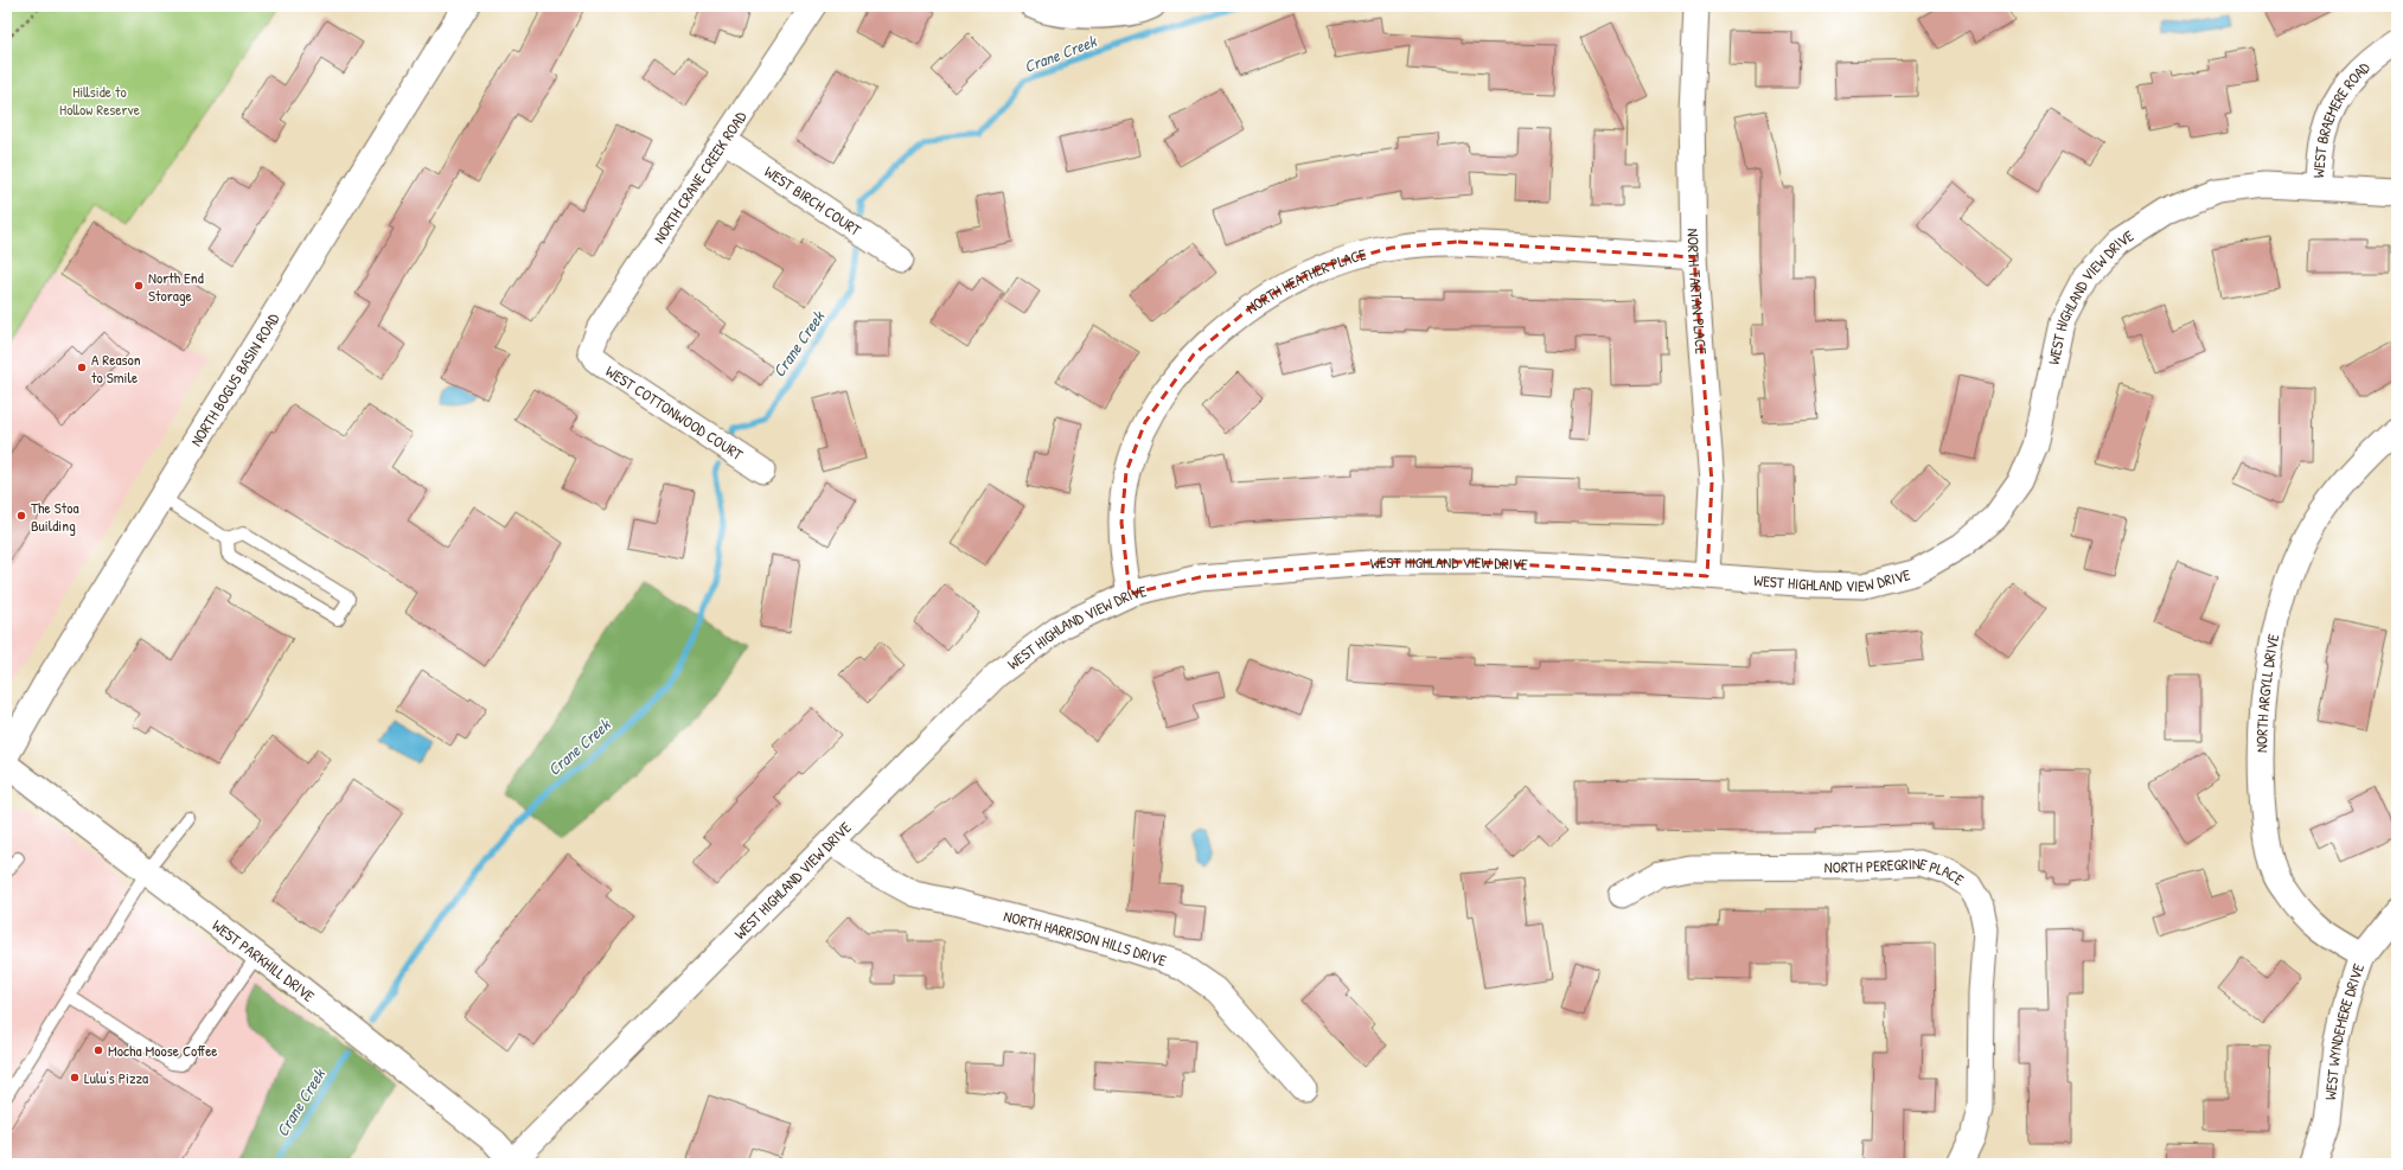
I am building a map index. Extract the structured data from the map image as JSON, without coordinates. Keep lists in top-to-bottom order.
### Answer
{
  "streets": {
    "street": [
      "WEST BRAEMERE ROAD",
      "NORTH CRANE CREEK ROAD",
      "WEST BIRCH COURT",
      "NORTH HEATHER PLACE",
      "NORTH TARTAN PLACE",
      "WEST HIGHLAND VIEW DRIVE",
      "NORTH BOGUS BASIN ROAD",
      "WEST COTTONWOOD COURT",
      "NORTH ARGYLL DRIVE",
      "NORTH PEREGRINE PLACE",
      "NORTH HARRISON HILLS DRIVE",
      "WEST PARKHILL DRIVE",
      "WEST WYNDEMERE DRIVE"
    ]
  },
  "crossings": [
    ["WEST BRAEMERE ROAD", "WEST HIGHLAND VIEW DRIVE"],
    ["NORTH CRANE CREEK ROAD", "WEST BIRCH COURT"],
    ["NORTH CRANE CREEK ROAD", "WEST COTTONWOOD COURT"],
    ["NORTH HEATHER PLACE", "NORTH TARTAN PLACE"],
    ["NORTH HEATHER PLACE", "WEST HIGHLAND VIEW DRIVE"],
    ["NORTH TARTAN PLACE", "WEST HIGHLAND VIEW DRIVE"],
    ["WEST HIGHLAND VIEW DRIVE", "NORTH HARRISON HILLS DRIVE"],
    ["WEST HIGHLAND VIEW DRIVE", "WEST PARKHILL DRIVE"],
    ["NORTH ARGYLL DRIVE", "WEST WYNDEMERE DRIVE"]
  ],
  "water": ["Crane Creek"],
  "parks": ["Hillside to Hollow Reserve"],
  "places": [
    "North End Storage",
    "A Reason to Smile",
    "The Stoa Building",
    "Mocha Moose Coffee",
    "Lulu's Pizza"
  ]
}
